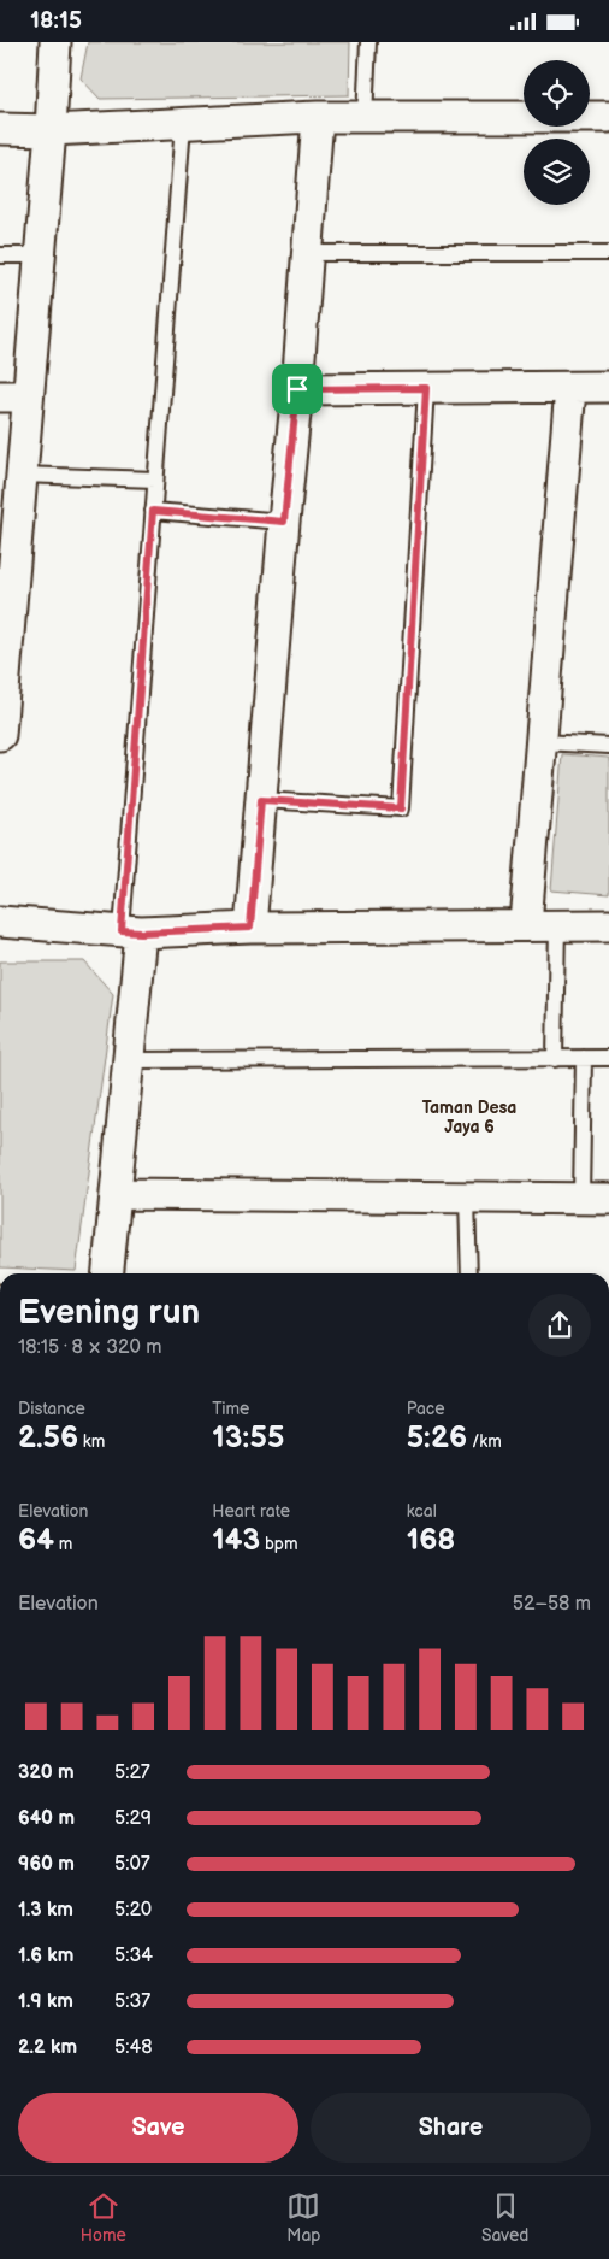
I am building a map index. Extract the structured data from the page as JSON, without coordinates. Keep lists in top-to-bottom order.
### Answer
{
  "districts": ["Taman Desa Jaya 6"],
  "page": {
    "status": "18:15",
    "heading": ["Evening run", "18:15 · 8 × 320 m"],
    "stats": [
      ["Distance", "2.56 km"],
      ["Time", "13:55"],
      ["Pace", "5:26 /km"],
      ["Elevation", "64 m"],
      ["Heart rate", "143 bpm"],
      ["kcal", "168"]
    ],
    "chart": ["Elevation", "52–58 m"],
    "list": [
      {
        "name": "320 m",
        "note": "5:27"
      },
      {
        "name": "640 m",
        "note": "5:29"
      },
      {
        "name": "960 m",
        "note": "5:07"
      },
      {
        "name": "1.3 km",
        "note": "5:20"
      },
      {
        "name": "1.6 km",
        "note": "5:34"
      },
      {
        "name": "1.9 km",
        "note": "5:37"
      },
      {
        "name": "2.2 km",
        "note": "5:48"
      }
    ],
    "buttons": ["Save", "Share"],
    "tabs": ["Home", "Map", "Saved"]
  }
}
